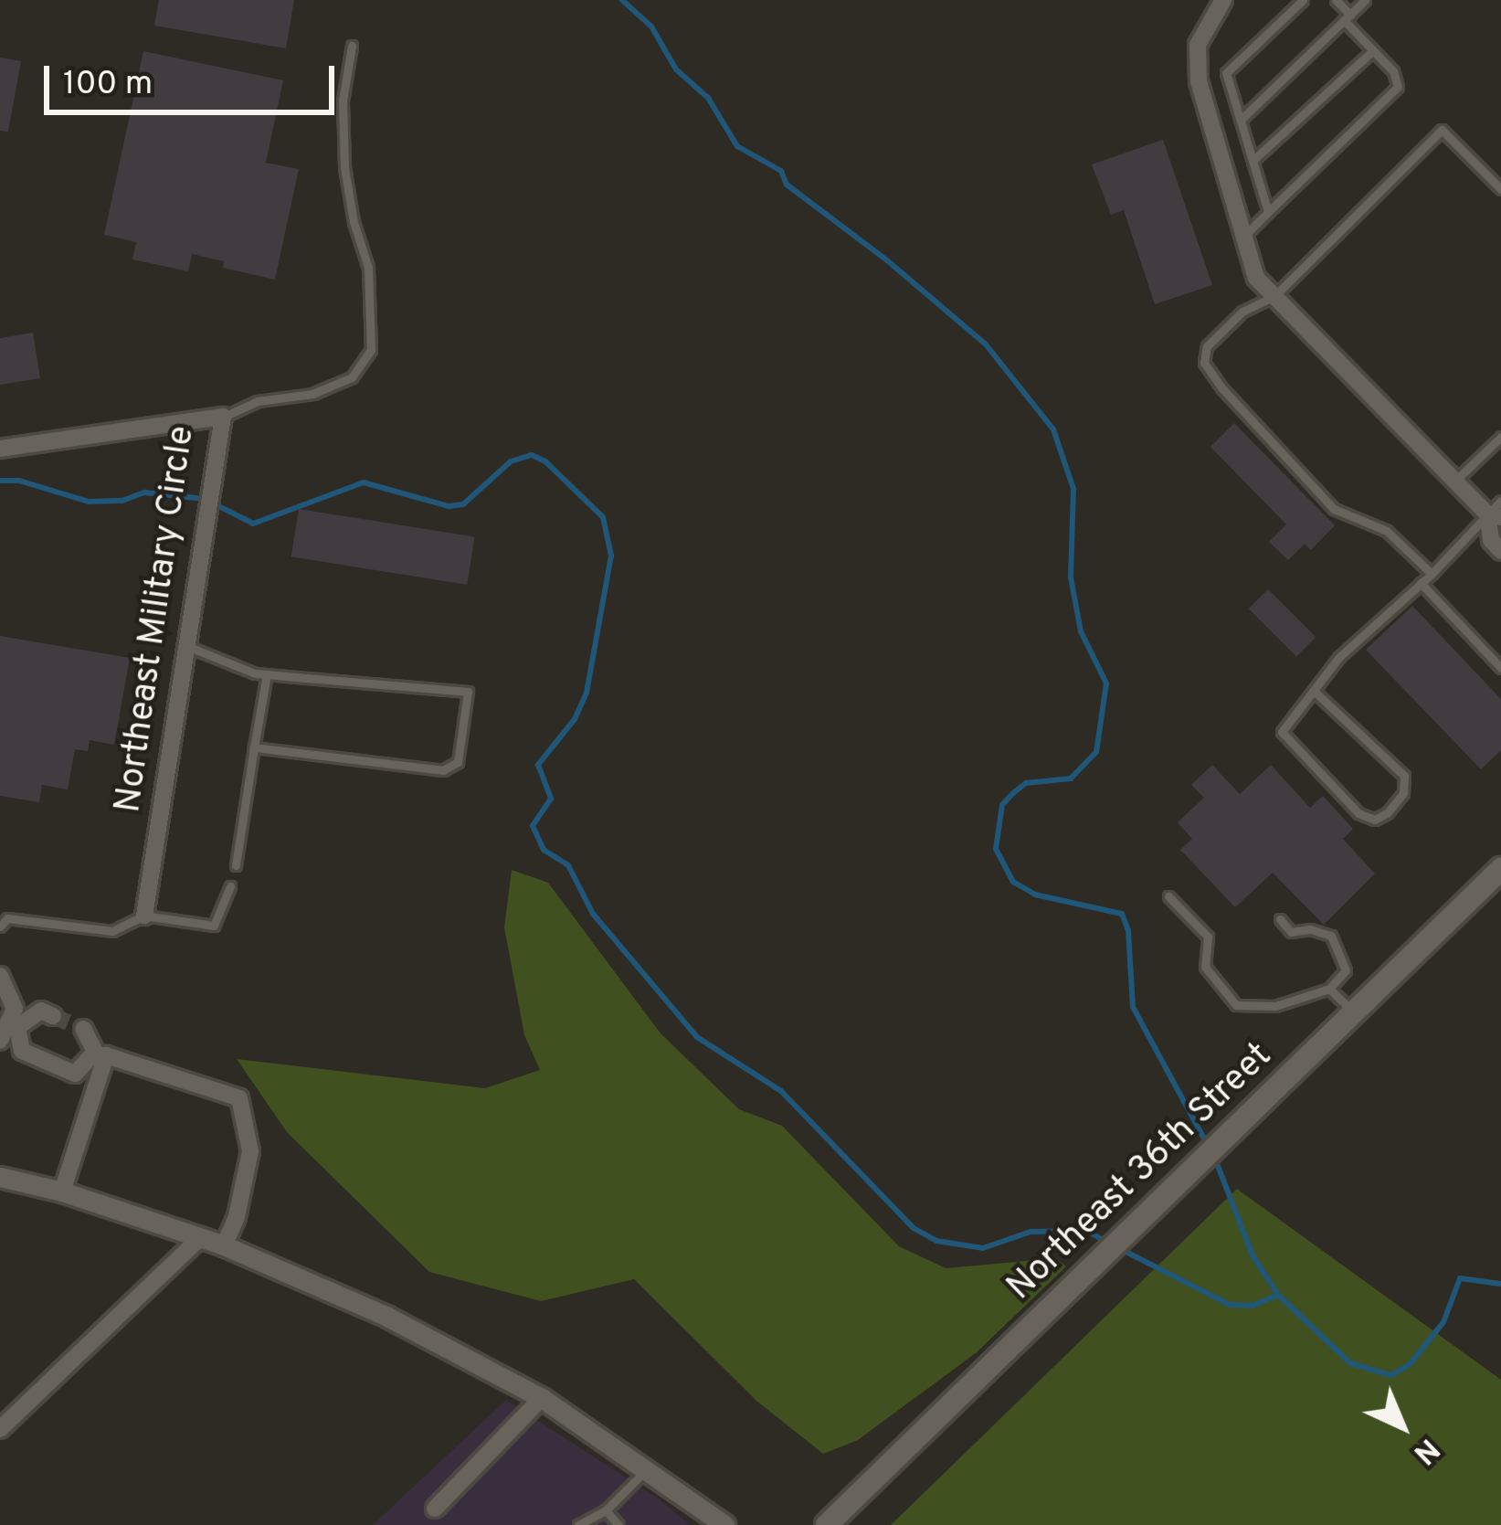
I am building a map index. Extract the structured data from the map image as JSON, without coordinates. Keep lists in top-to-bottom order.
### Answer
{
  "streets": {
    "main road": ["Northeast 36th Street"],
    "street": ["Northeast Military Circle"]
  },
  "scale_bar": "100 m",
  "north": "bottom right"
}
